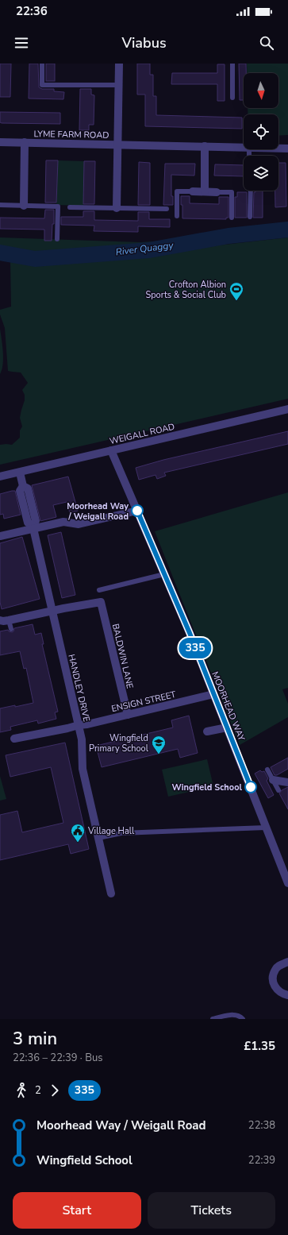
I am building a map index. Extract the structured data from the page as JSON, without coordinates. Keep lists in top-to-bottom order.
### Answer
{
  "streets": {
    "street": [
      "LYME FARM ROAD",
      "WEIGALL ROAD",
      "BALDWIN LANE",
      "HANDLEY DRIVE",
      "ENSIGN STREET",
      "MOORHEAD WAY"
    ]
  },
  "crossings": [
    ["WEIGALL ROAD", "HANDLEY DRIVE"],
    ["WEIGALL ROAD", "MOORHEAD WAY"],
    ["BALDWIN LANE", "HANDLEY DRIVE"],
    ["BALDWIN LANE", "ENSIGN STREET"],
    ["HANDLEY DRIVE", "ENSIGN STREET"],
    ["ENSIGN STREET", "MOORHEAD WAY"]
  ],
  "water": ["River Quaggy"],
  "places": {
    "sports": ["Crofton Albion Sports & Social Club"],
    "other": ["Moorhead Way / Weigall Road", "Wingfield School"],
    "school or university": ["Wingfield Primary School"],
    "public building": ["Village Hall"]
  },
  "lines": ["bus line 335"],
  "north": "bottom",
  "page": {
    "status": "22:36",
    "header": "Viabus",
    "on_map": "335",
    "heading": ["3 min", "22:36 – 22:39 · Bus", "£1.35"],
    "legs": ["2", "335"],
    "list": [
      {
        "name": "Moorhead Way / Weigall Road",
        "value": "22:38"
      },
      {
        "name": "Wingfield School",
        "value": "22:39"
      }
    ],
    "buttons": ["Start", "Tickets"]
  }
}
